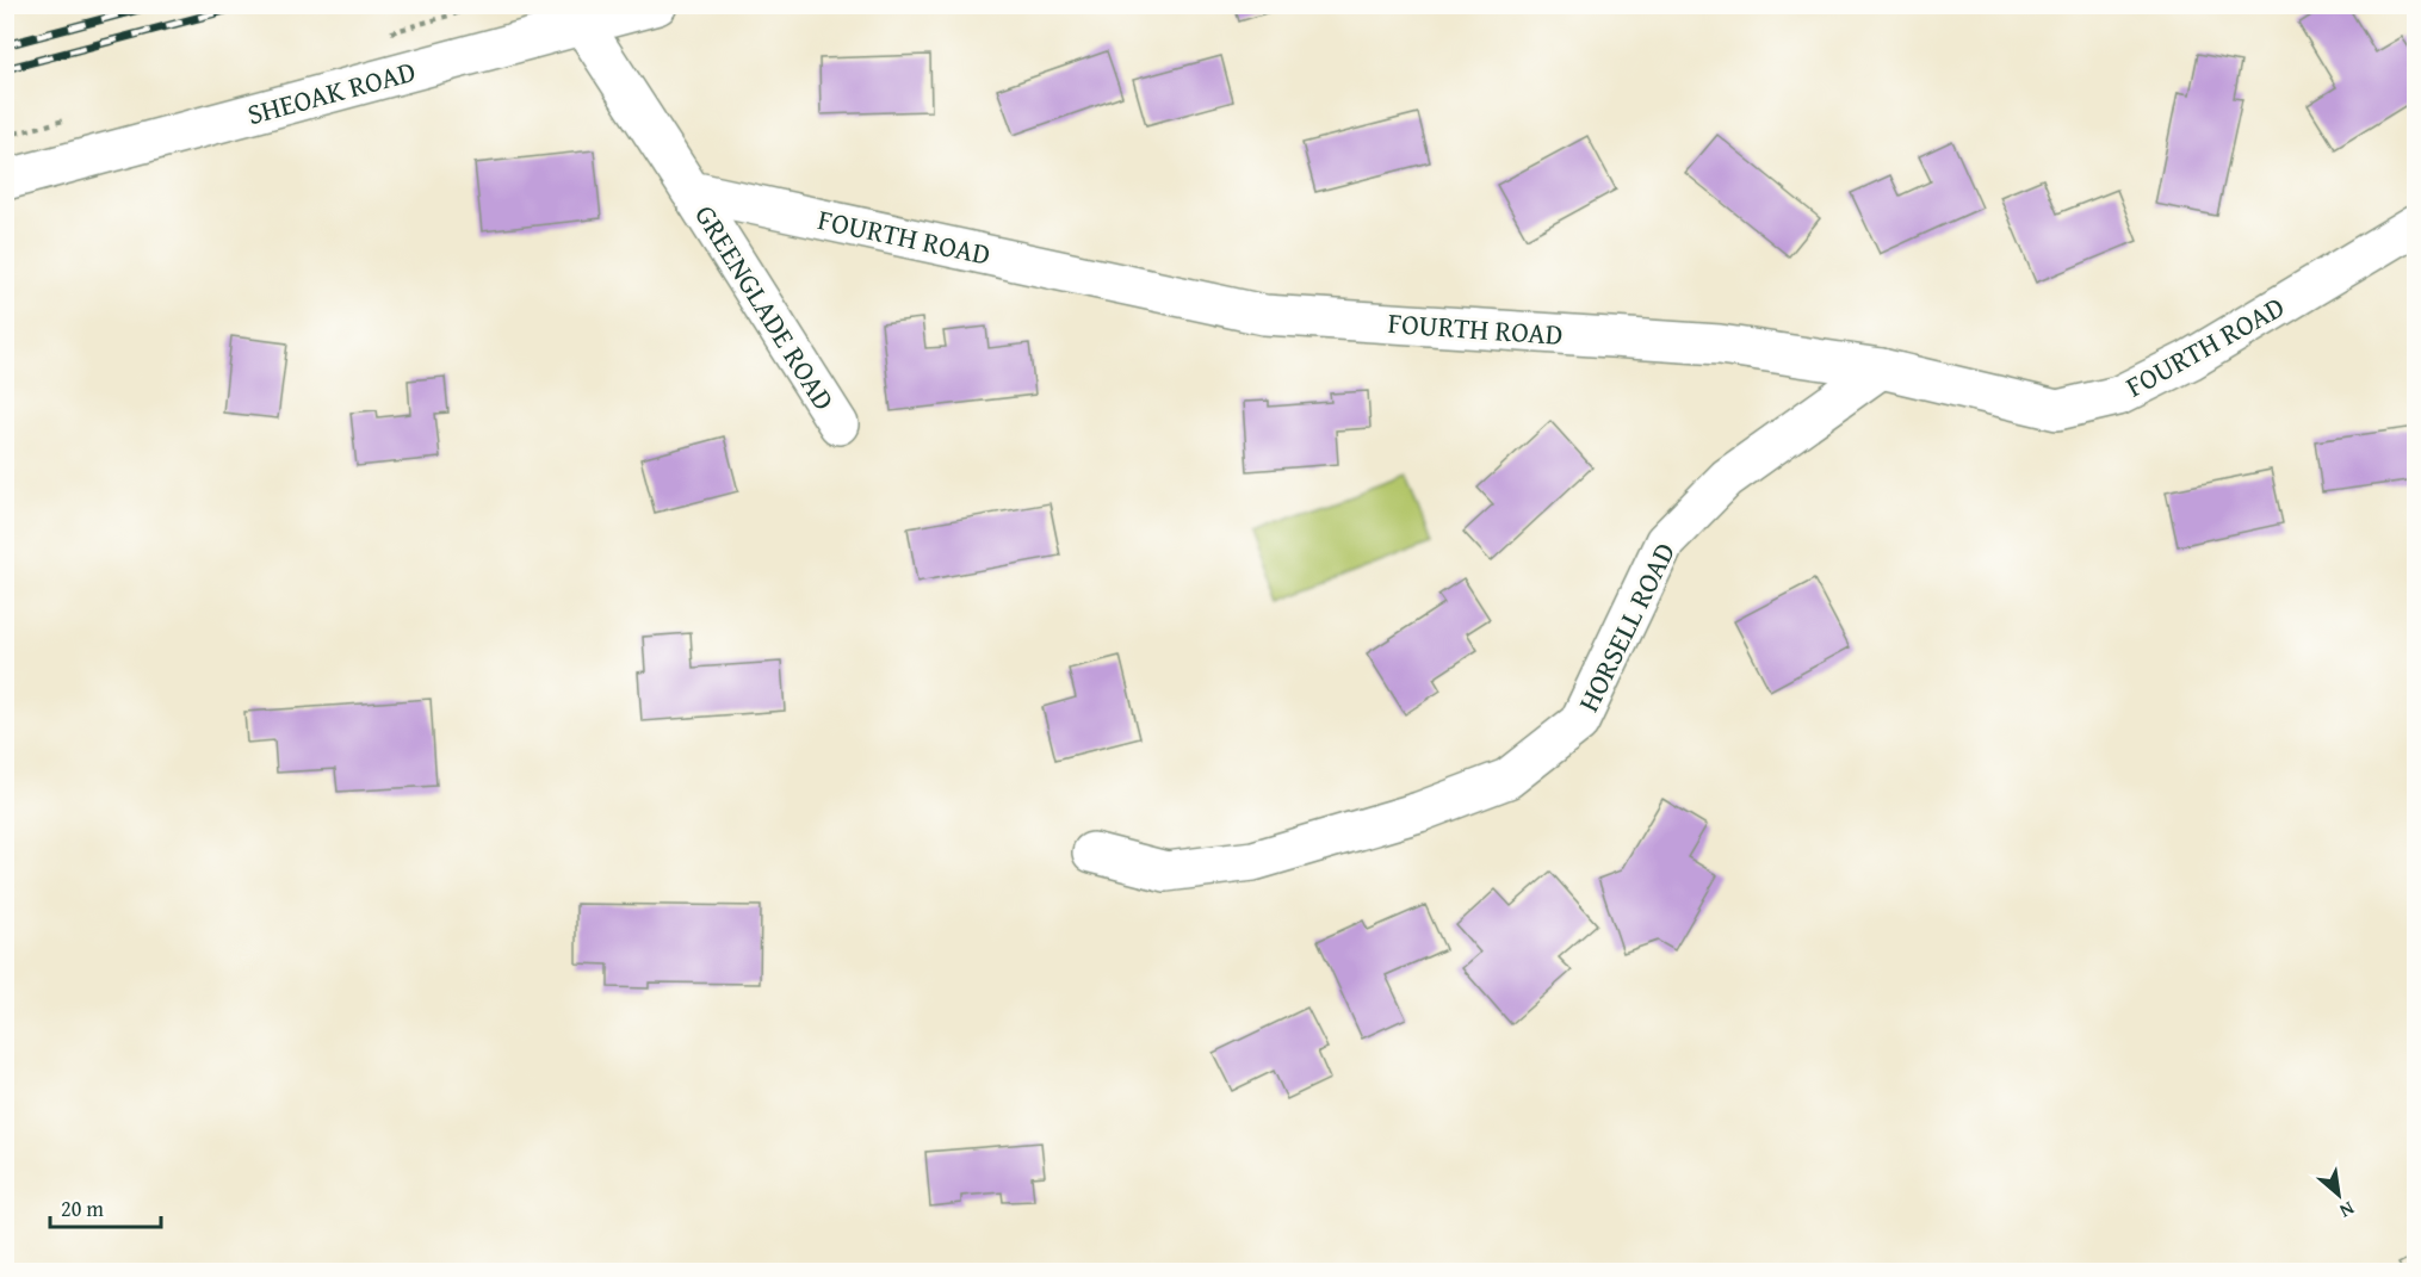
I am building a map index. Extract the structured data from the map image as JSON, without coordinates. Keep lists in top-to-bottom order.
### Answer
{
  "streets": {
    "street": [
      "SHEOAK ROAD",
      "FOURTH ROAD",
      "GREENGLADE ROAD",
      "HORSELL ROAD"
    ]
  },
  "crossings": [
    ["FOURTH ROAD", "GREENGLADE ROAD"],
    ["FOURTH ROAD", "HORSELL ROAD"]
  ],
  "scale_bar": "20 m",
  "north": "bottom right"
}
